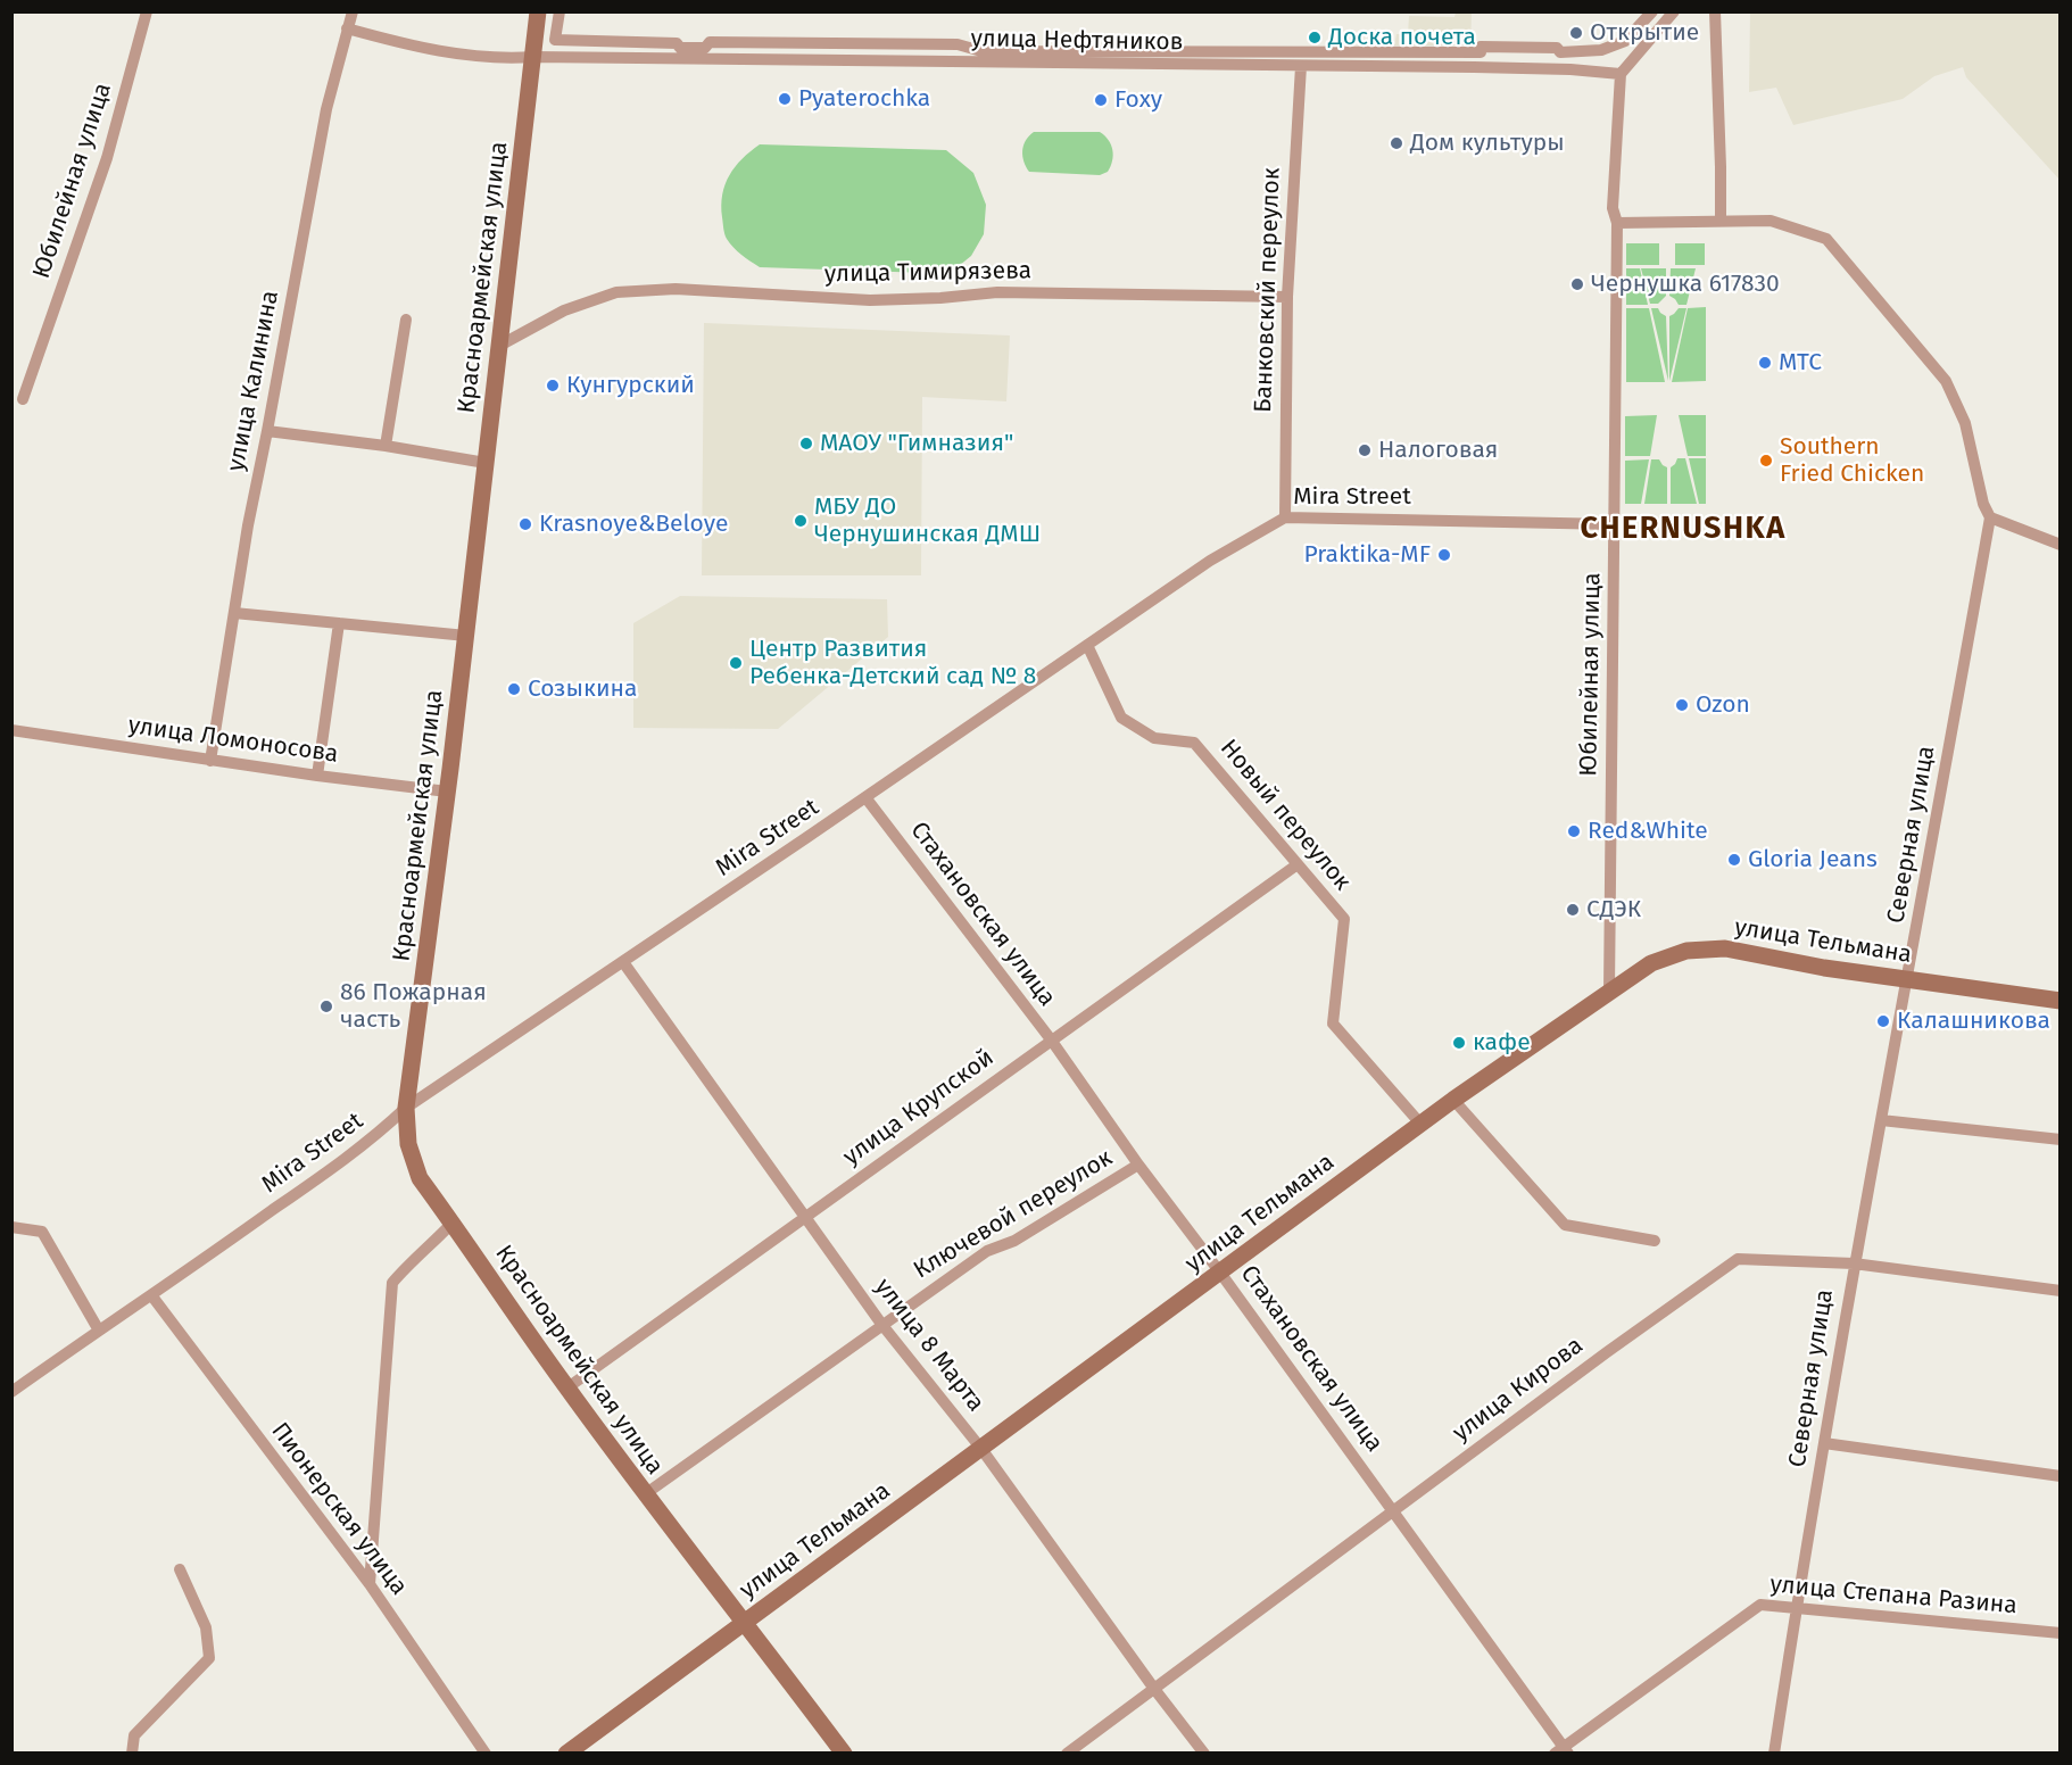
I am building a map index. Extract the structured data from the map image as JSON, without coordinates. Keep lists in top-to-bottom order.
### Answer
{
  "streets": {
    "street": [
      "улица Нефтяников",
      "Юбилейная улица",
      "улица Тимирязева",
      "Красноармейская улица",
      "Банковский переулок",
      "улица Калинина",
      "Mira Street",
      "улица Ломоносова",
      "Новый переулок",
      "Северная улица",
      "Стахановская улица",
      "улица Тельмана",
      "улица Крупской",
      "Ключевой переулок",
      "улица 8 Марта",
      "улица Кирова",
      "Пионерская улица",
      "улица Степана Разина"
    ]
  },
  "crossings": [
    ["улица Нефтяников", "Юбилейная улица"],
    ["улица Нефтяников", "Красноармейская улица"],
    ["улица Нефтяников", "Банковский переулок"],
    ["улица Нефтяников", "улица Калинина"],
    ["Юбилейная улица", "Mira Street"],
    ["Юбилейная улица", "Северная улица"],
    ["Юбилейная улица", "улица Тельмана"],
    ["улица Тимирязева", "Красноармейская улица"],
    ["улица Тимирязева", "Банковский переулок"],
    ["Красноармейская улица", "Mira Street"],
    ["Красноармейская улица", "улица Ломоносова"],
    ["Красноармейская улица", "улица Тельмана"],
    ["Красноармейская улица", "улица Крупской"],
    ["Красноармейская улица", "Ключевой переулок"],
    ["Банковский переулок", "Mira Street"],
    ["улица Калинина", "улица Ломоносова"],
    ["Mira Street", "Новый переулок"],
    ["Mira Street", "Стахановская улица"],
    ["Mira Street", "улица 8 Марта"],
    ["Mira Street", "Пионерская улица"],
    ["Новый переулок", "улица Тельмана"],
    ["Новый переулок", "улица Крупской"],
    ["Северная улица", "улица Тельмана"],
    ["Северная улица", "улица Кирова"],
    ["Северная улица", "улица Степана Разина"],
    ["Стахановская улица", "улица Тельмана"],
    ["Стахановская улица", "улица Крупской"],
    ["Стахановская улица", "Ключевой переулок"],
    ["Стахановская улица", "улица Кирова"],
    ["Стахановская улица", "улица Степана Разина"],
    ["улица Тельмана", "улица 8 Марта"],
    ["улица Крупской", "улица 8 Марта"],
    ["Ключевой переулок", "улица 8 Марта"],
    ["улица 8 Марта", "улица Кирова"]
  ],
  "districts": ["CHERNUSHKA"],
  "places": [
    "Открытие",
    "Доска почета",
    "Pyaterochka",
    "Foxy",
    "Дом культуры",
    "Чернушка 617830",
    "МТС",
    "Кунгурский",
    "МАОУ \"Гимназия\"",
    "Налоговая",
    "Southern Fried Chicken",
    "МБУ ДО Чернушинская ДМШ",
    "Krasnoye&Beloye",
    "Praktika-MF",
    "Центр Развития Ребенка-Детский сад № 8",
    "Созыкина",
    "Ozon",
    "Red&White",
    "Gloria Jeans",
    "СДЭК",
    "86 Пожарная часть",
    "Калашникова",
    "кафе"
  ]
}
